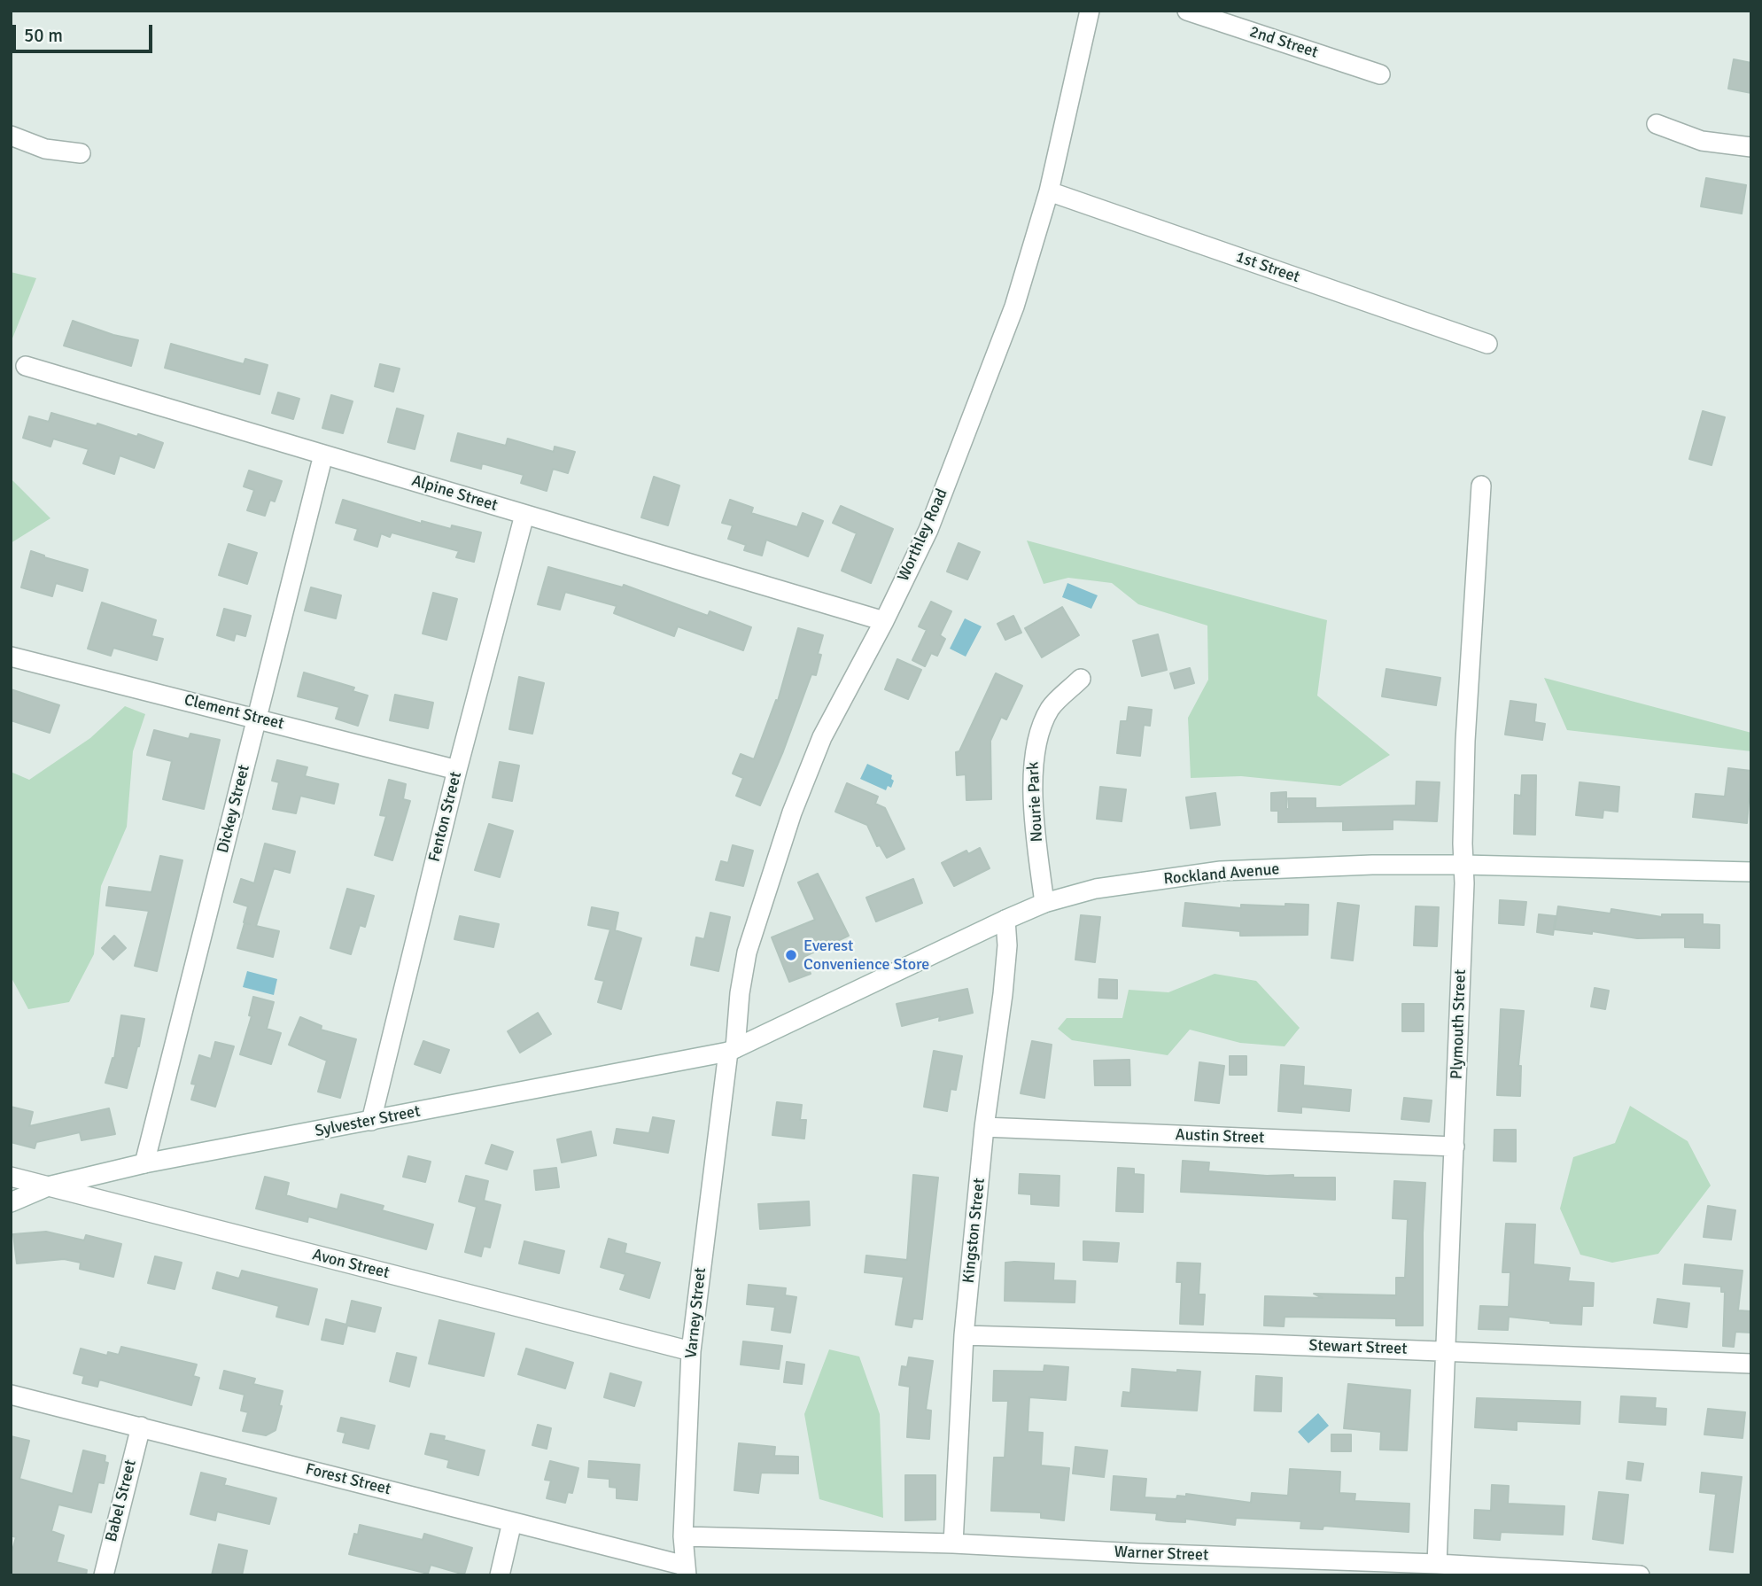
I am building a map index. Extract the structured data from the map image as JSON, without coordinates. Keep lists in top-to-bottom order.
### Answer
{
  "streets": {
    "street": [
      "2nd Street",
      "1st Street",
      "Alpine Street",
      "Worthley Road",
      "Clement Street",
      "Nourie Park",
      "Dickey Street",
      "Fenton Street",
      "Rockland Avenue",
      "Plymouth Street",
      "Sylvester Street",
      "Austin Street",
      "Kingston Street",
      "Avon Street",
      "Varney Street",
      "Stewart Street",
      "Forest Street",
      "Babel Street",
      "Warner Street"
    ]
  },
  "crossings": [
    ["1st Street", "Worthley Road"],
    ["Alpine Street", "Worthley Road"],
    ["Alpine Street", "Dickey Street"],
    ["Alpine Street", "Fenton Street"],
    ["Worthley Road", "Rockland Avenue"],
    ["Worthley Road", "Sylvester Street"],
    ["Worthley Road", "Varney Street"],
    ["Clement Street", "Dickey Street"],
    ["Clement Street", "Fenton Street"],
    ["Nourie Park", "Rockland Avenue"],
    ["Dickey Street", "Sylvester Street"],
    ["Fenton Street", "Sylvester Street"],
    ["Rockland Avenue", "Plymouth Street"],
    ["Rockland Avenue", "Sylvester Street"],
    ["Rockland Avenue", "Kingston Street"],
    ["Rockland Avenue", "Varney Street"],
    ["Plymouth Street", "Austin Street"],
    ["Plymouth Street", "Stewart Street"],
    ["Plymouth Street", "Warner Street"],
    ["Sylvester Street", "Avon Street"],
    ["Sylvester Street", "Varney Street"],
    ["Austin Street", "Kingston Street"],
    ["Kingston Street", "Stewart Street"],
    ["Kingston Street", "Warner Street"],
    ["Avon Street", "Varney Street"],
    ["Varney Street", "Forest Street"],
    ["Varney Street", "Warner Street"],
    ["Forest Street", "Babel Street"]
  ],
  "places": ["Everest Convenience Store"],
  "scale_bar": "50 m"
}
